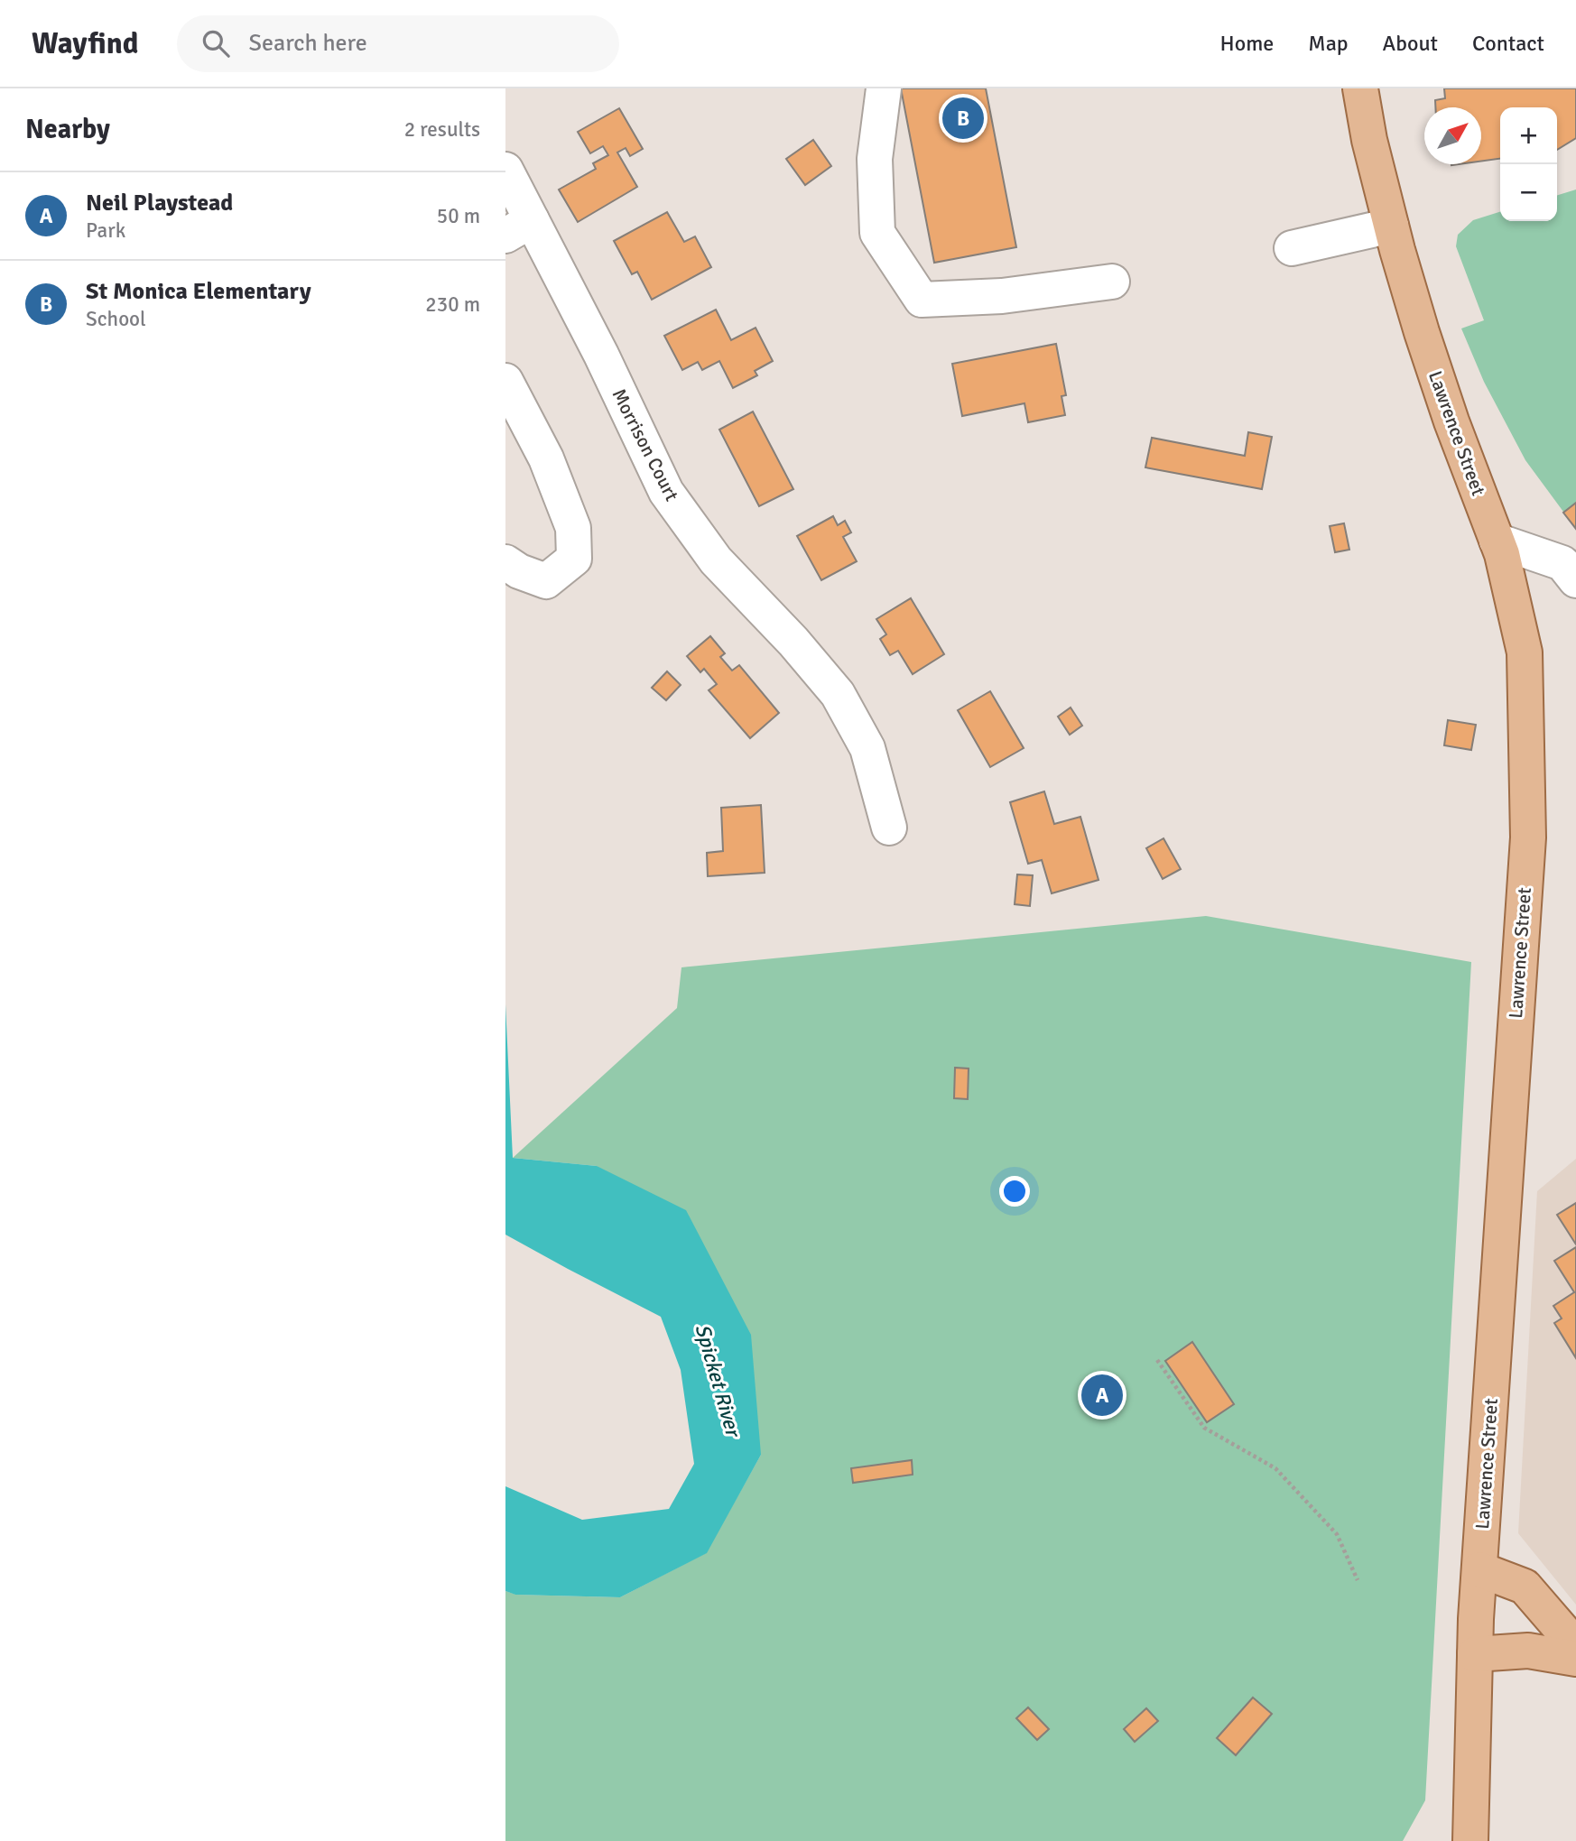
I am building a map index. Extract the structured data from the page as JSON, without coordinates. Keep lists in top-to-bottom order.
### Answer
{
  "streets": {
    "main road": ["Lawrence Street"],
    "street": ["Morrison Court"]
  },
  "water": ["Spicket River"],
  "north": "top right",
  "page": {
    "header": "Wayfind",
    "search": "Search here",
    "nav": [
      "Home",
      "Map",
      "About",
      "Contact"
    ],
    "heading": ["Nearby", "2 results"],
    "pins": ["B", "A"],
    "map_buttons": ["+", "−"],
    "list": [
      {
        "mark": "A",
        "name": "Neil Playstead",
        "note": "Park",
        "value": "50 m"
      },
      {
        "mark": "B",
        "name": "St Monica Elementary",
        "note": "School",
        "value": "230 m"
      }
    ]
  }
}
